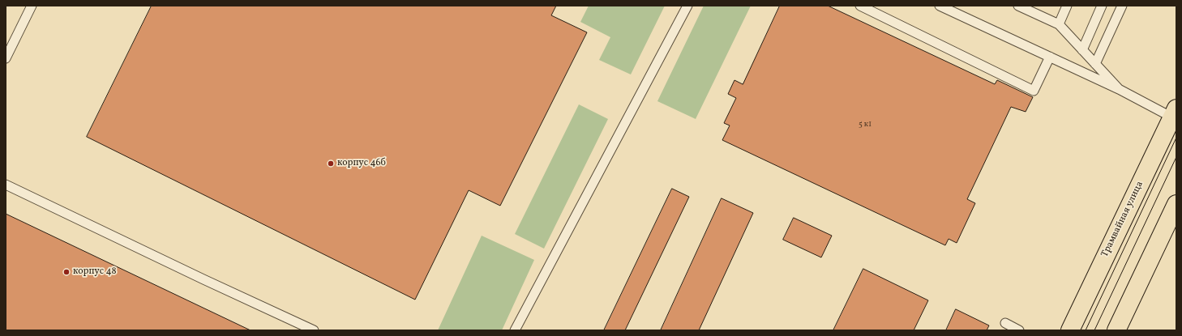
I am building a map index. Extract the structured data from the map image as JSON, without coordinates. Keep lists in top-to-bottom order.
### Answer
{
  "streets": {
    "main road": ["Трамвайная улица"]
  },
  "places": ["корпус 46б", "корпус 48"],
  "house_numbers": ["5 к1"]
}
